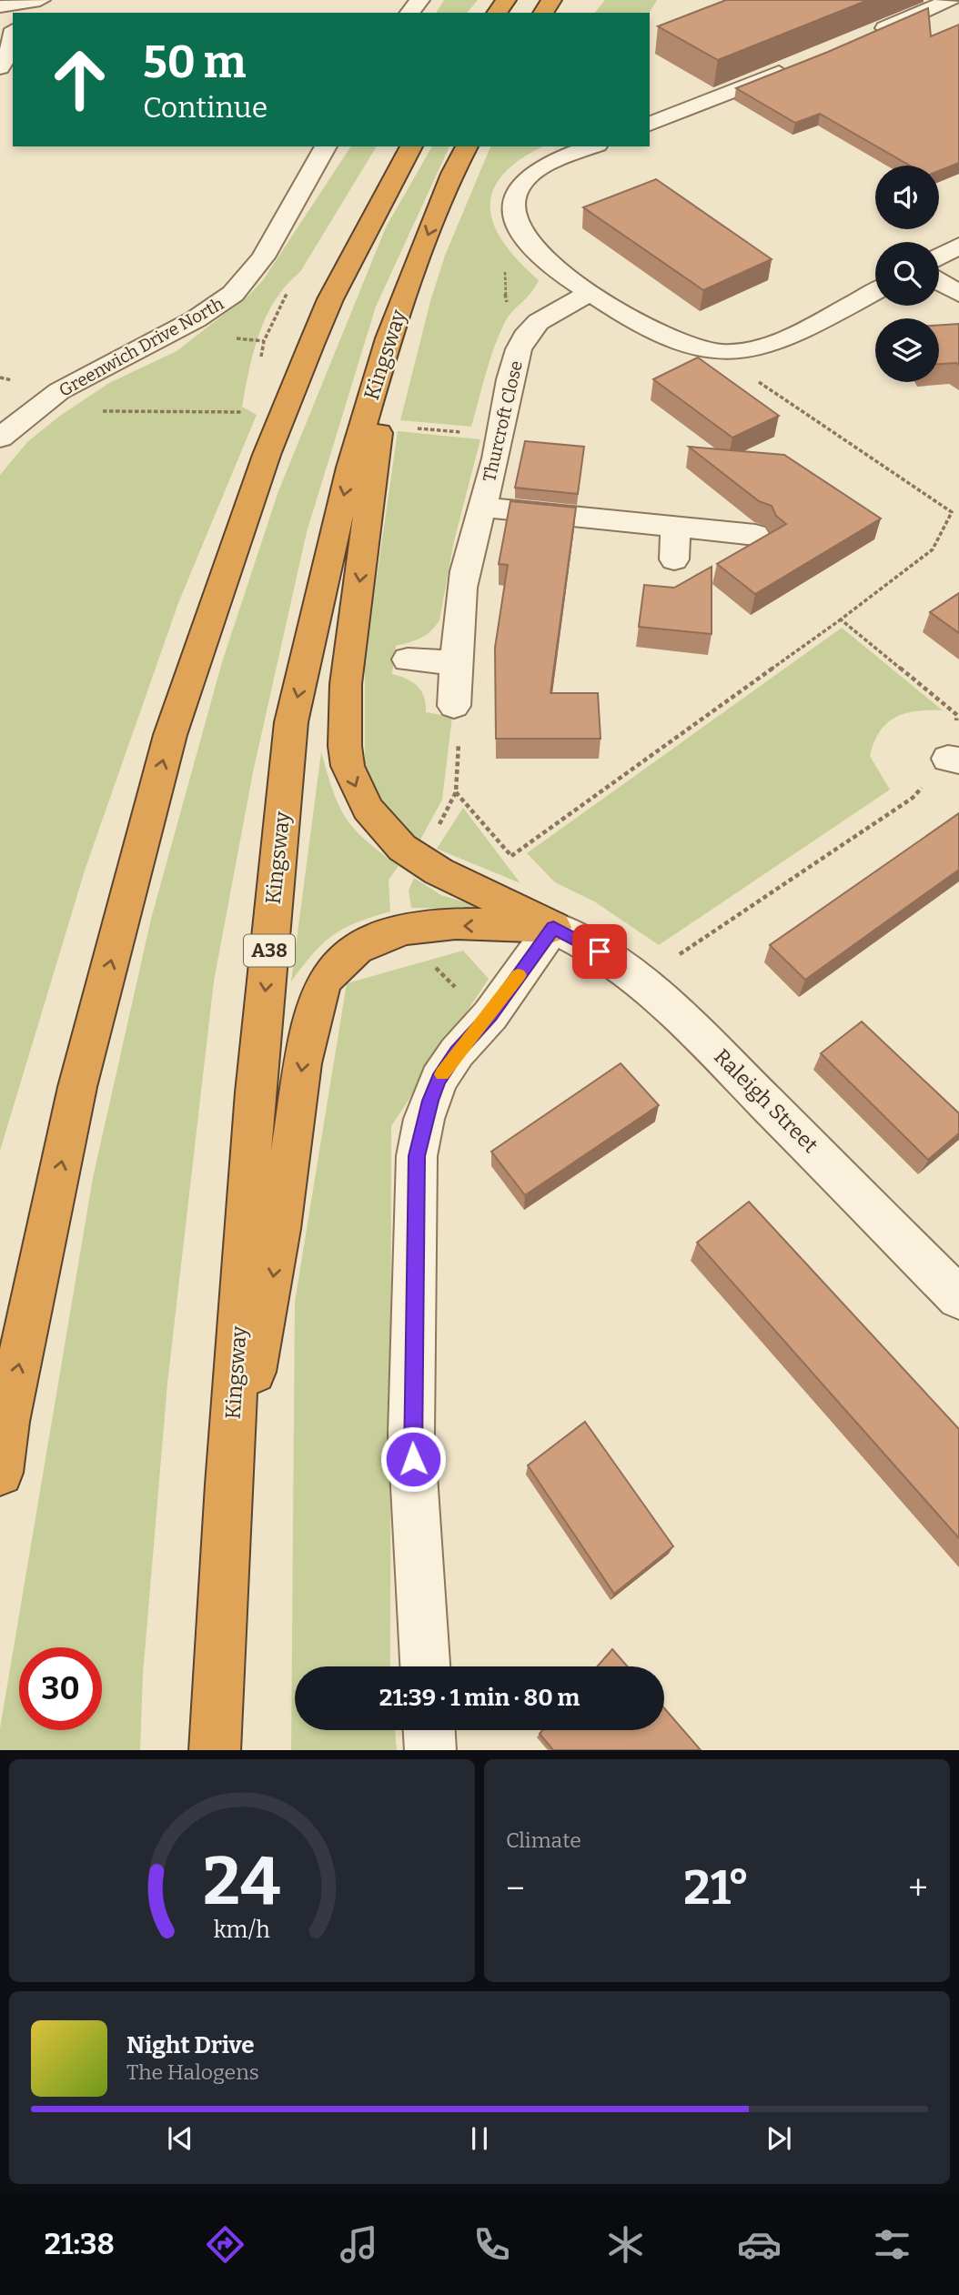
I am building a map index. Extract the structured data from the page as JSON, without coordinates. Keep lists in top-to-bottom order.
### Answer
{
  "streets": {
    "highway": ["Kingsway", "A38"],
    "street": ["Greenwich Drive North", "Thurcroft Close", "Raleigh Street"]
  },
  "page": {
    "turn": ["50 m", "Continue"],
    "limit": "30",
    "trip": "21:39 · 1 min · 80 m",
    "tile": "Climate",
    "heat": ["−", "21°", "+"],
    "song": ["Night Drive", "The Halogens"],
    "tabs": "21:38",
    "gauge": ["24", "km/h"]
  }
}
